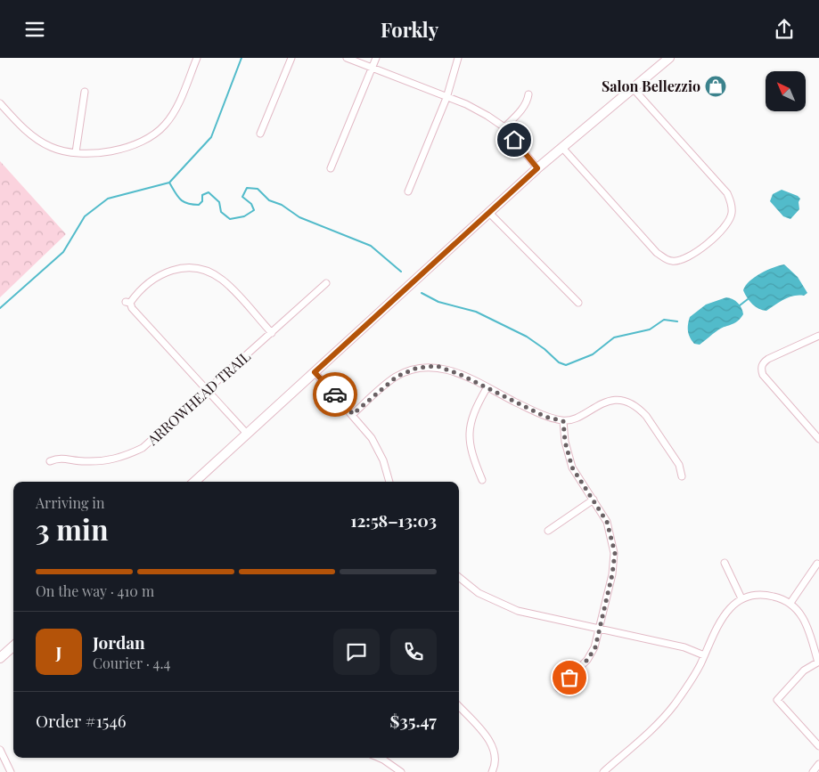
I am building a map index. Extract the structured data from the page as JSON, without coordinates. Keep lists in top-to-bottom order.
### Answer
{
  "streets": {
    "street": ["ARROWHEAD TRAIL"]
  },
  "places": {
    "shop": ["Salon Bellezzio"]
  },
  "north": "top left",
  "page": {
    "header": "Forkly",
    "heading": ["3 min", "Arriving in", "12:58–13:03"],
    "panel": [
      "Jordan",
      "Courier · 4.4",
      "Order #1546",
      "$35.47"
    ],
    "bar": "On the way · 410 m",
    "round": "J"
  }
}
